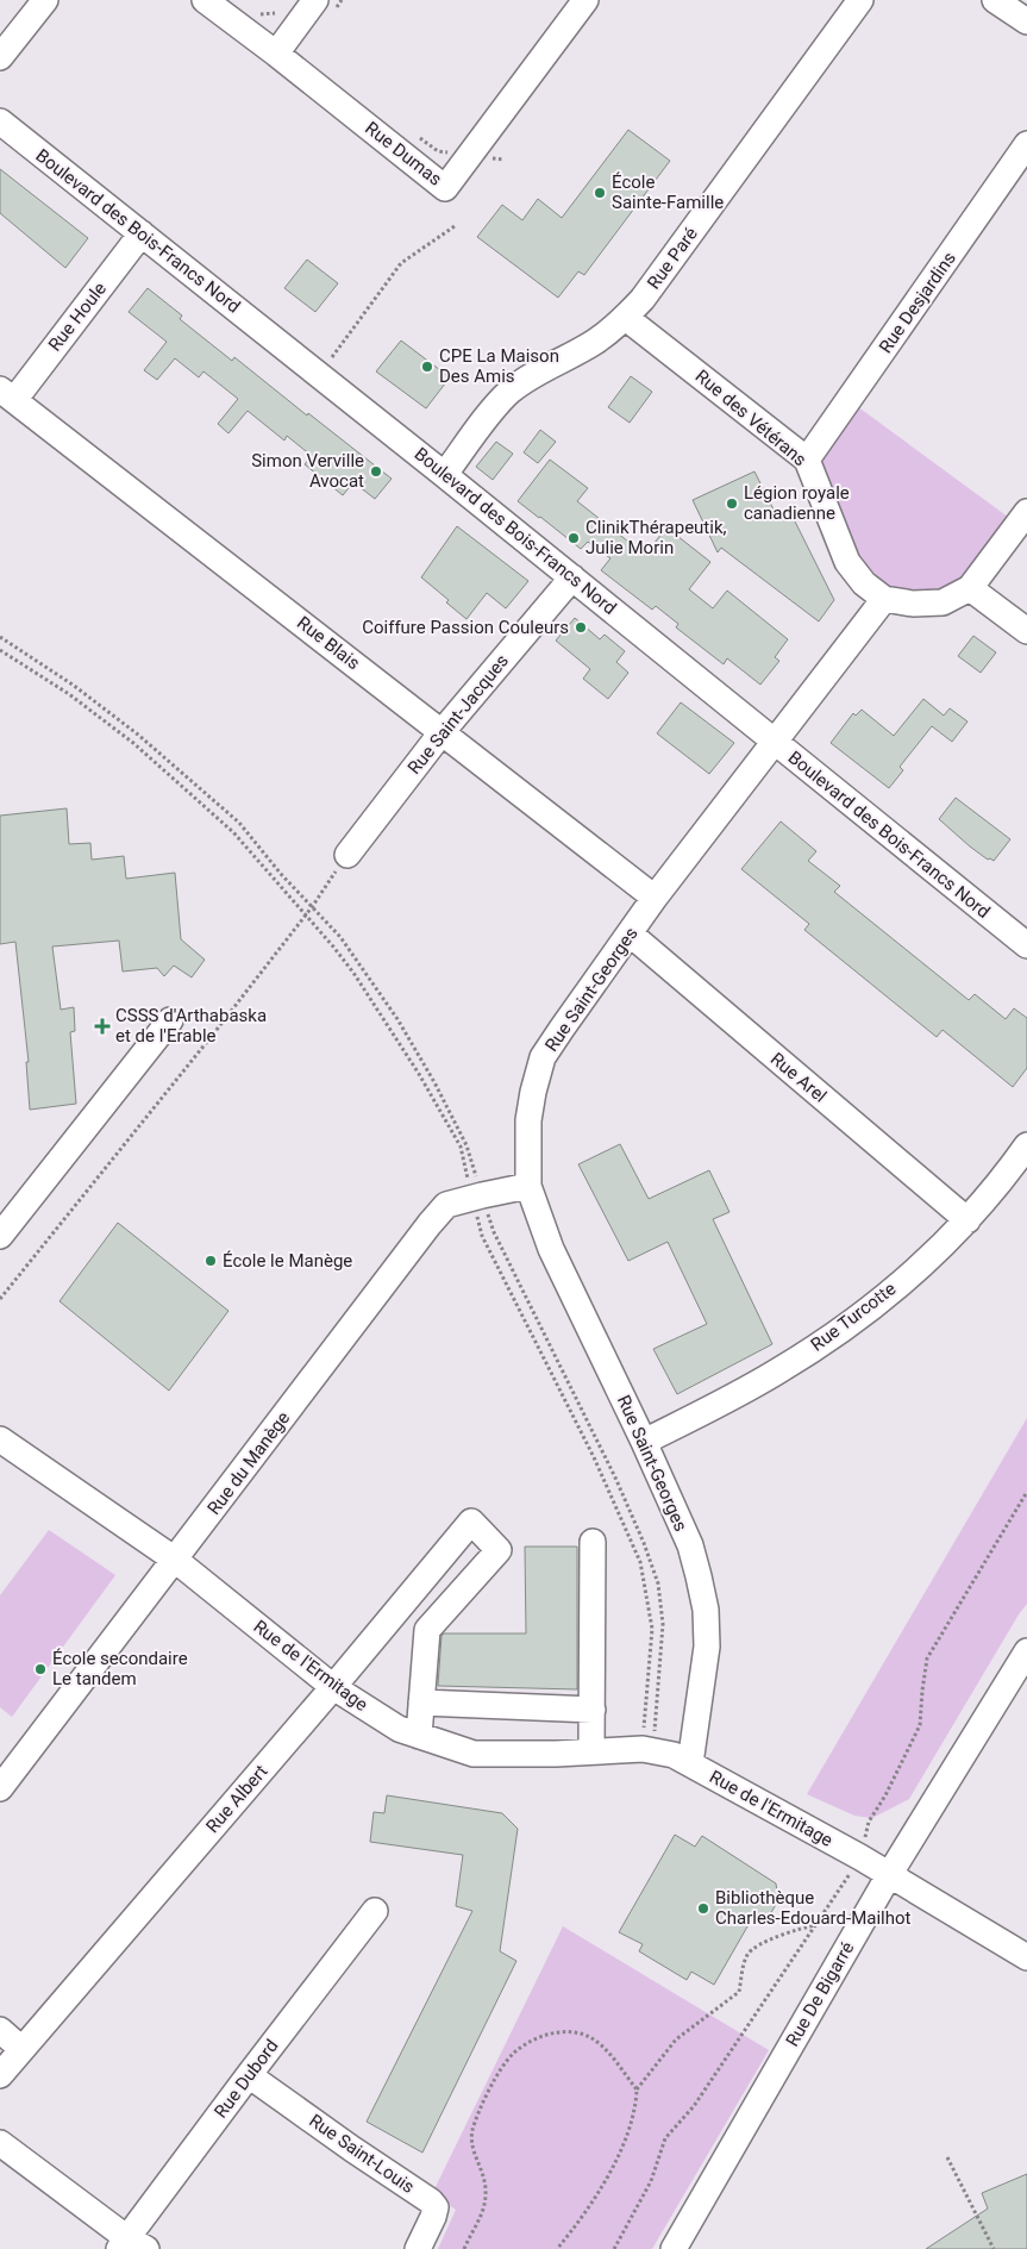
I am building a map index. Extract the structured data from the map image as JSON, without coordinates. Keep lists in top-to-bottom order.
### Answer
{
  "streets": {
    "street": [
      "Rue Dumas",
      "Boulevard des Bois-Francs Nord",
      "Rue Paré",
      "Rue Desjardins",
      "Rue Houle",
      "Rue des Vétérans",
      "Rue Blais",
      "Rue Saint-Jacques",
      "Rue Saint-Georges",
      "Rue Arel",
      "Rue Turcotte",
      "Rue du Manège",
      "Rue de l'Ermitage",
      "Rue Albert",
      "Rue De Bigarré",
      "Rue Dubord",
      "Rue Saint-Louis"
    ]
  },
  "crossings": [
    ["Boulevard des Bois-Francs Nord", "Rue Paré"],
    ["Boulevard des Bois-Francs Nord", "Rue Houle"],
    ["Boulevard des Bois-Francs Nord", "Rue Saint-Jacques"],
    ["Boulevard des Bois-Francs Nord", "Rue Saint-Georges"],
    ["Rue Paré", "Rue des Vétérans"],
    ["Rue Desjardins", "Rue des Vétérans"],
    ["Rue Houle", "Rue Blais"],
    ["Rue des Vétérans", "Rue Saint-Georges"],
    ["Rue Blais", "Rue Saint-Jacques"],
    ["Rue Blais", "Rue Saint-Georges"],
    ["Rue Saint-Georges", "Rue Arel"],
    ["Rue Saint-Georges", "Rue Turcotte"],
    ["Rue Saint-Georges", "Rue du Manège"],
    ["Rue Saint-Georges", "Rue de l'Ermitage"],
    ["Rue Arel", "Rue Turcotte"],
    ["Rue du Manège", "Rue de l'Ermitage"],
    ["Rue de l'Ermitage", "Rue Albert"],
    ["Rue de l'Ermitage", "Rue De Bigarré"],
    ["Rue Dubord", "Rue Saint-Louis"]
  ],
  "places": {
    "other": [
      "École Sainte-Famille",
      "CPE La Maison Des Amis",
      "Simon Verville Avocat",
      "Légion royale canadienne",
      "ClinikThérapeutik, Julie Morin",
      "Coiffure Passion Couleurs",
      "École le Manège",
      "École secondaire Le tandem",
      "Bibliothèque Charles-Edouard-Mailhot"
    ],
    "health": ["CSSS d'Arthabaska et de l'Erable"]
  }
}
